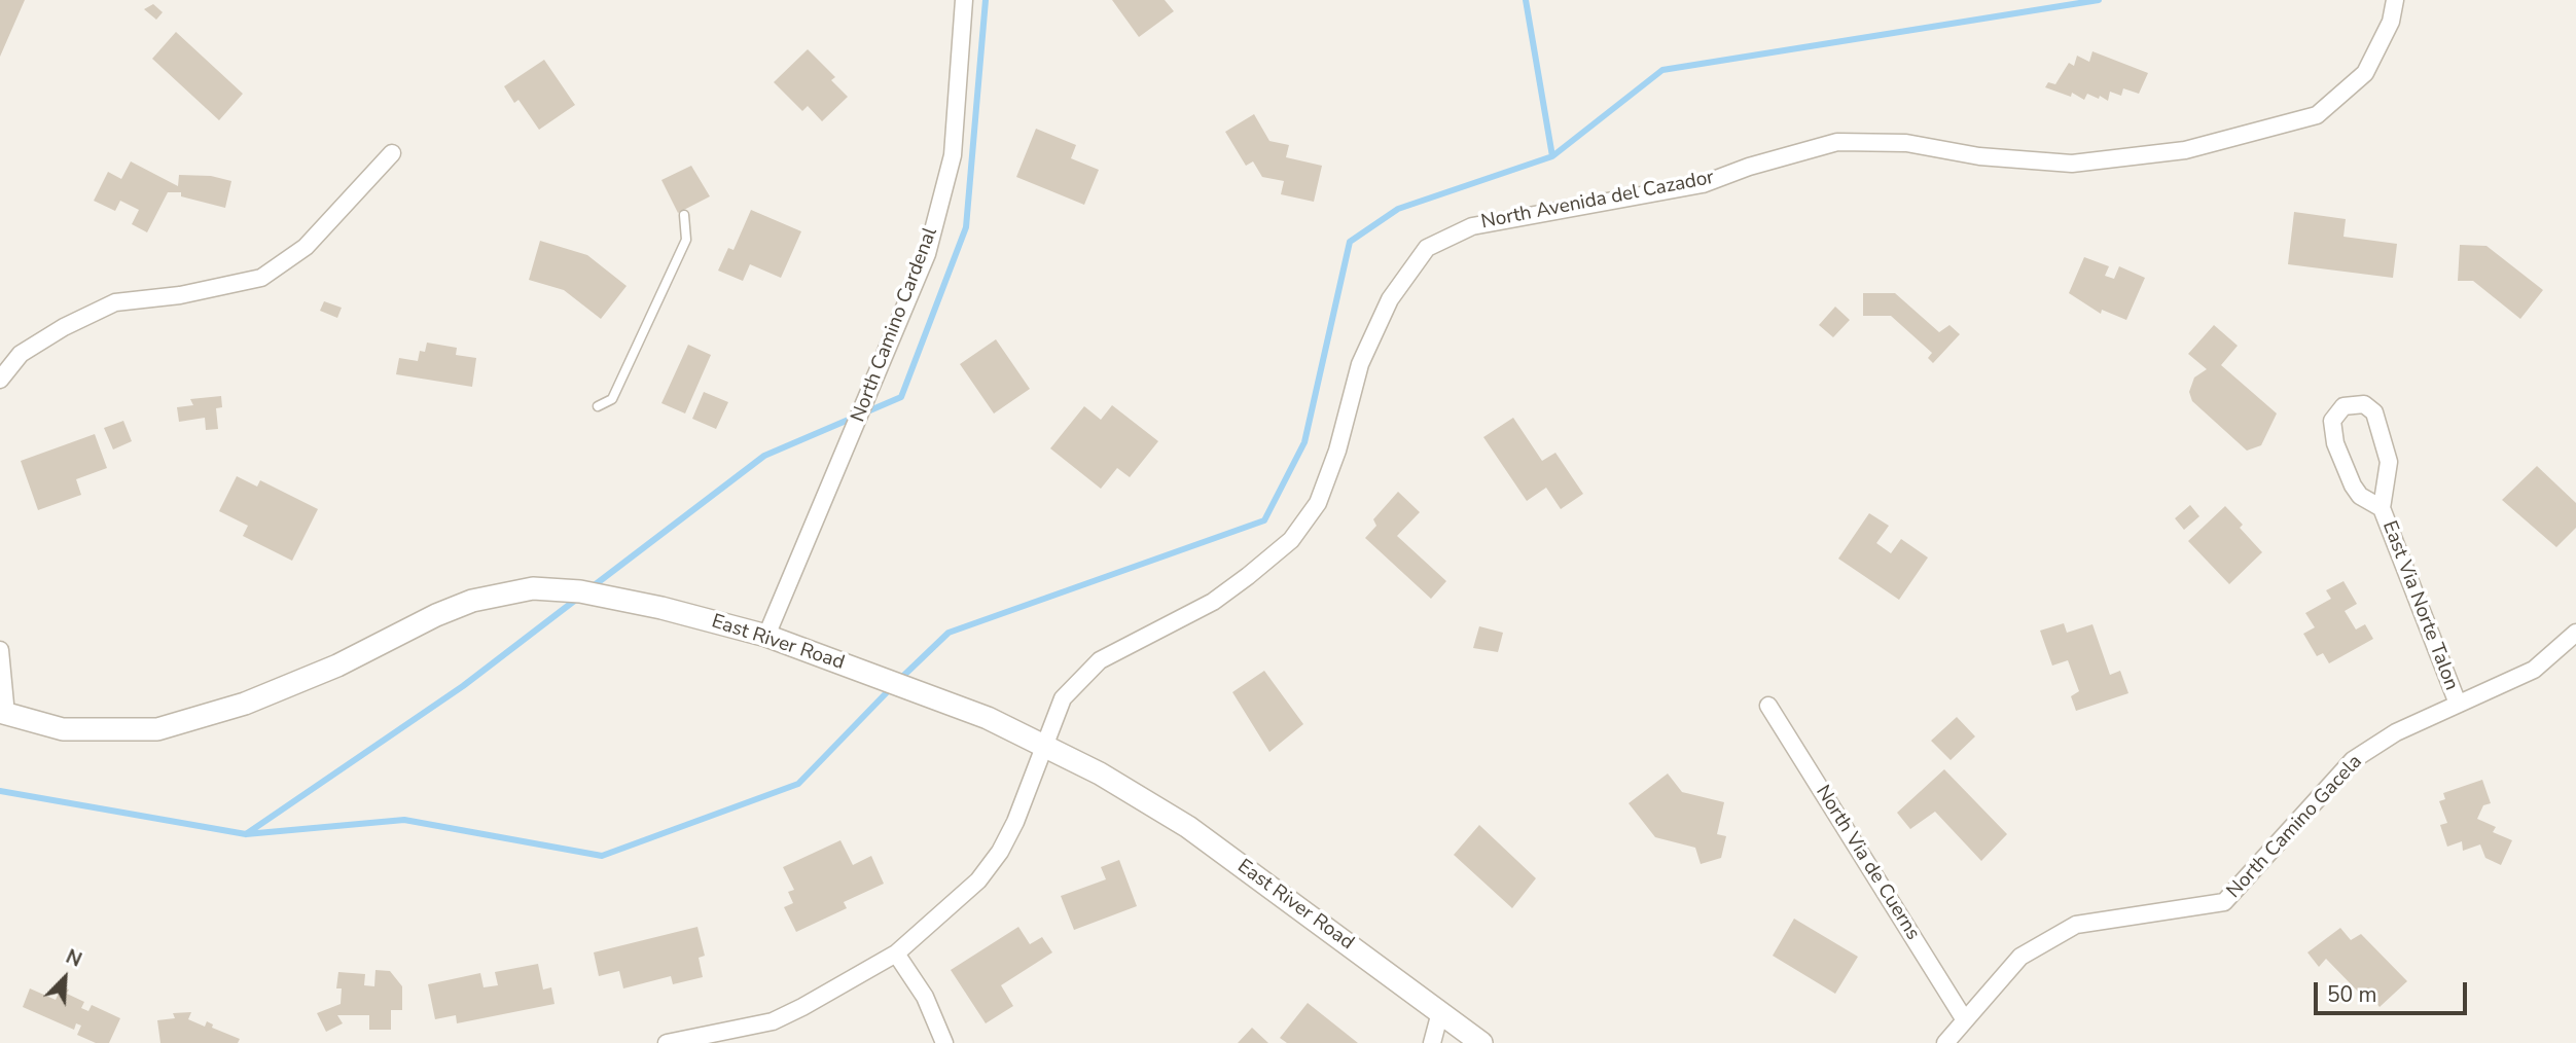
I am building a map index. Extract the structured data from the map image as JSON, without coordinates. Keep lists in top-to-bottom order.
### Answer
{
  "streets": {
    "street": [
      "North Avenida del Cazador",
      "North Camino Cardenal",
      "East Via Norte Talon",
      "East River Road",
      "North Camino Gacela",
      "North Via de Cuerns"
    ]
  },
  "crossings": [
    ["North Avenida del Cazador", "East River Road"],
    ["North Camino Cardenal", "East River Road"],
    ["East Via Norte Talon", "North Camino Gacela"],
    ["North Camino Gacela", "North Via de Cuerns"]
  ],
  "scale_bar": "50 m",
  "north": "top right"
}
